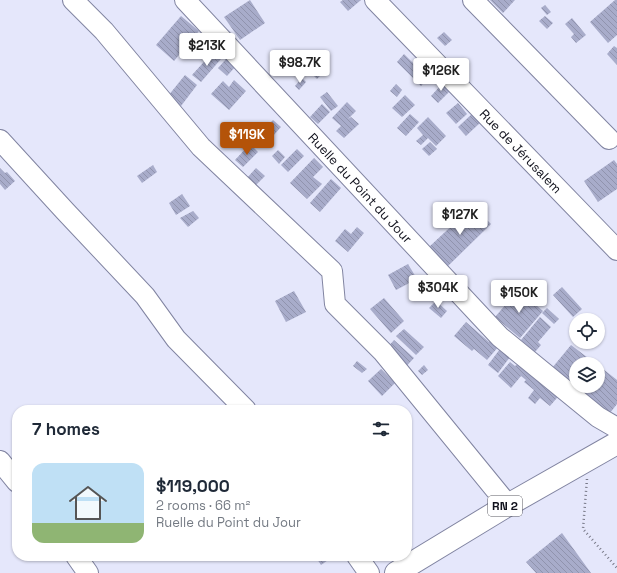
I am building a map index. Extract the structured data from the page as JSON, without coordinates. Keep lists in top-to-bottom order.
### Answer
{
  "streets": {
    "main road": ["RN 2"],
    "street": ["Rue de Jérusalem", "Ruelle du Point du Jour"]
  },
  "page": {
    "price": [
      "$213K",
      "$98.7K",
      "$126K",
      "$119K",
      "$127K",
      "$304K",
      "$150K"
    ],
    "heading": "7 homes",
    "list": [
      {
        "name": "$119,000",
        "note": "2 rooms · 66 m² · Ruelle du Point du Jour"
      }
    ]
  }
}
